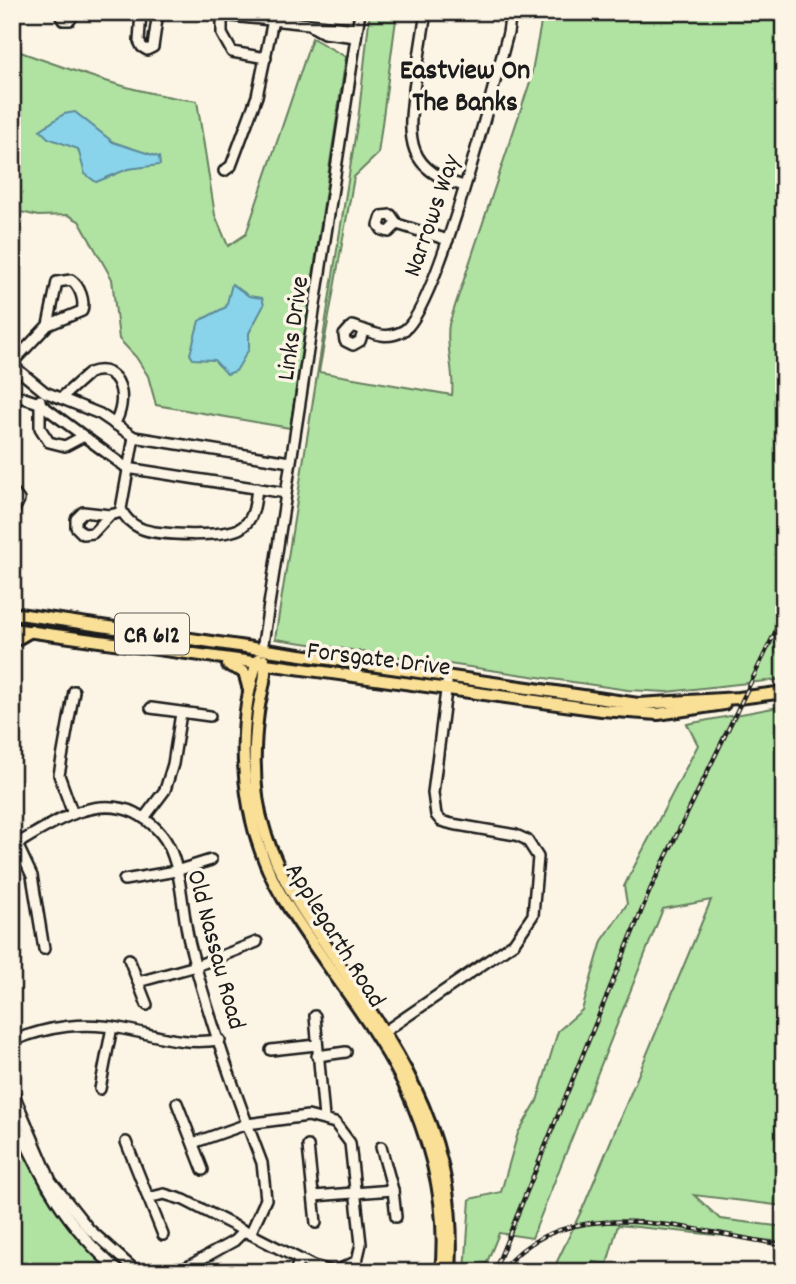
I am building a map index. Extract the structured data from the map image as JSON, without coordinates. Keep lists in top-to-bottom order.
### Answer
{
  "streets": {
    "main road": ["CR 612", "Forsgate Drive", "Applegarth Road"],
    "street": ["Narrows Way", "Links Drive", "Old Nassau Road"]
  },
  "crossings": [
    ["Links Drive", "Forsgate Drive"],
    ["Links Drive", "Applegarth Road"],
    ["Forsgate Drive", "Applegarth Road"]
  ],
  "districts": ["Eastview On The Banks"]
}
